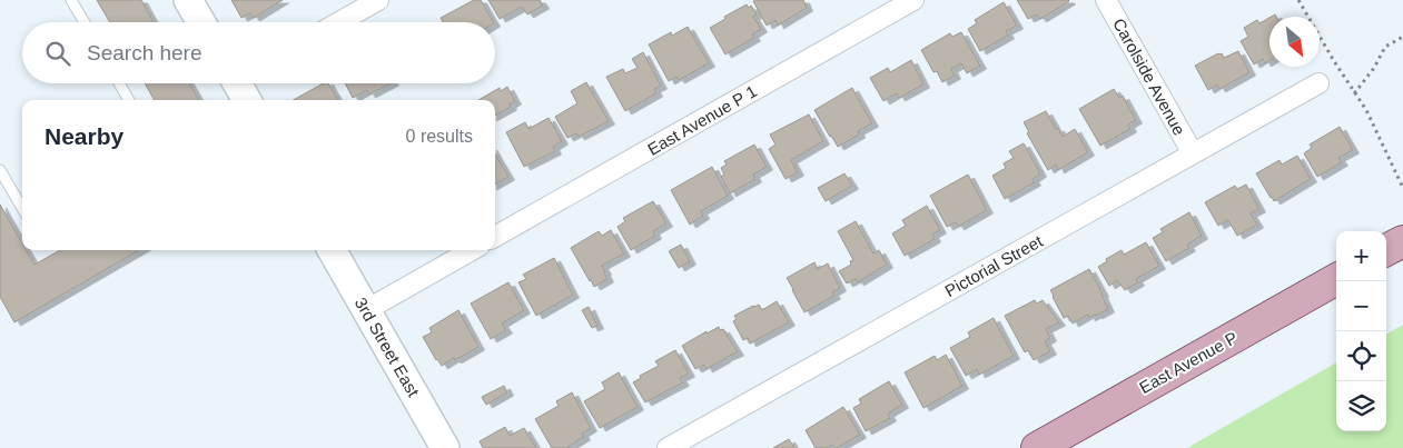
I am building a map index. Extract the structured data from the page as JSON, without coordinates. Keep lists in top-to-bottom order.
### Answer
{
  "streets": {
    "main road": ["East Avenue P"],
    "street": [
      "Carolside Avenue",
      "East Avenue P 1",
      "Pictorial Street",
      "3rd Street East"
    ]
  },
  "crossings": [
    ["Carolside Avenue", "Pictorial Street"]
  ],
  "north": "bottom right",
  "page": {
    "search": "Search here",
    "heading": ["Nearby", "0 results"],
    "map_buttons": ["+", "−"]
  }
}
